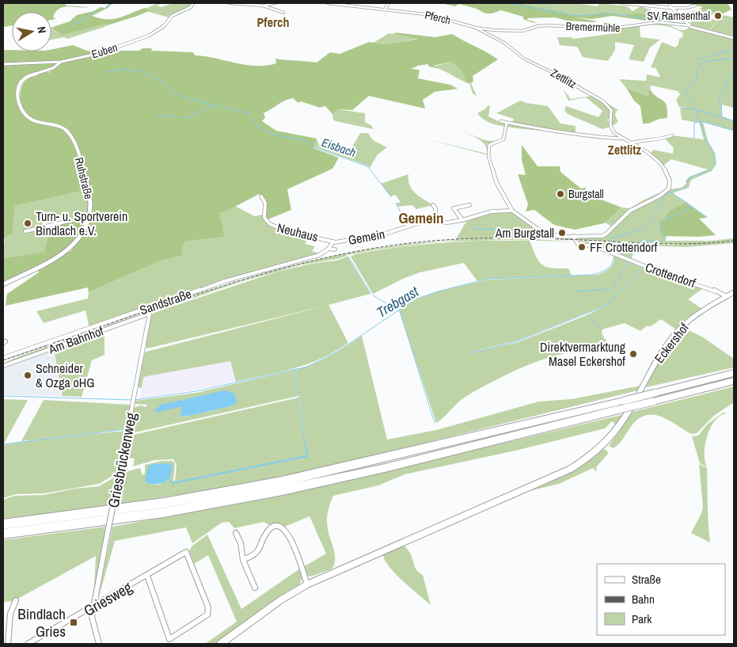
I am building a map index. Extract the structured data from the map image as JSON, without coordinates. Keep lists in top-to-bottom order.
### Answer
{
  "streets": {
    "main road": ["Eckershof"],
    "street": [
      "Pferch",
      "Bremermühle",
      "Euben",
      "Zettlitz",
      "Ruhstraße",
      "Neuhaus",
      "Gemein",
      "Crottendorf",
      "Sandstraße",
      "Am Bahnhof",
      "Griesbrückenweg",
      "Griesweg"
    ]
  },
  "crossings": [
    ["Pferch", "Bremermühle"],
    ["Pferch", "Zettlitz"],
    ["Bremermühle", "Zettlitz"],
    ["Euben", "Ruhstraße"],
    ["Neuhaus", "Gemein"],
    ["Gemein", "Crottendorf"],
    ["Gemein", "Sandstraße"],
    ["Crottendorf", "Eckershof"],
    ["Am Bahnhof", "Griesbrückenweg"],
    ["Griesbrückenweg", "Griesweg"]
  ],
  "districts": ["Pferch", "Zettlitz", "Gemein"],
  "water": ["Eisbach", "Trebgast"],
  "places": {
    "other": [
      "SV Ramsenthal",
      "Burgstall",
      "Turn- u. Sportverein Bindlach e.V.",
      "Am Burgstall",
      "FF Crottendorf",
      "Direktvermarktung Masel Eckershof",
      "Schneider & Ozga oHG"
    ],
    "transit": ["Bindlach Gries"]
  },
  "legend": ["Straße", "Bahn", "Park"],
  "north": "right"
}
